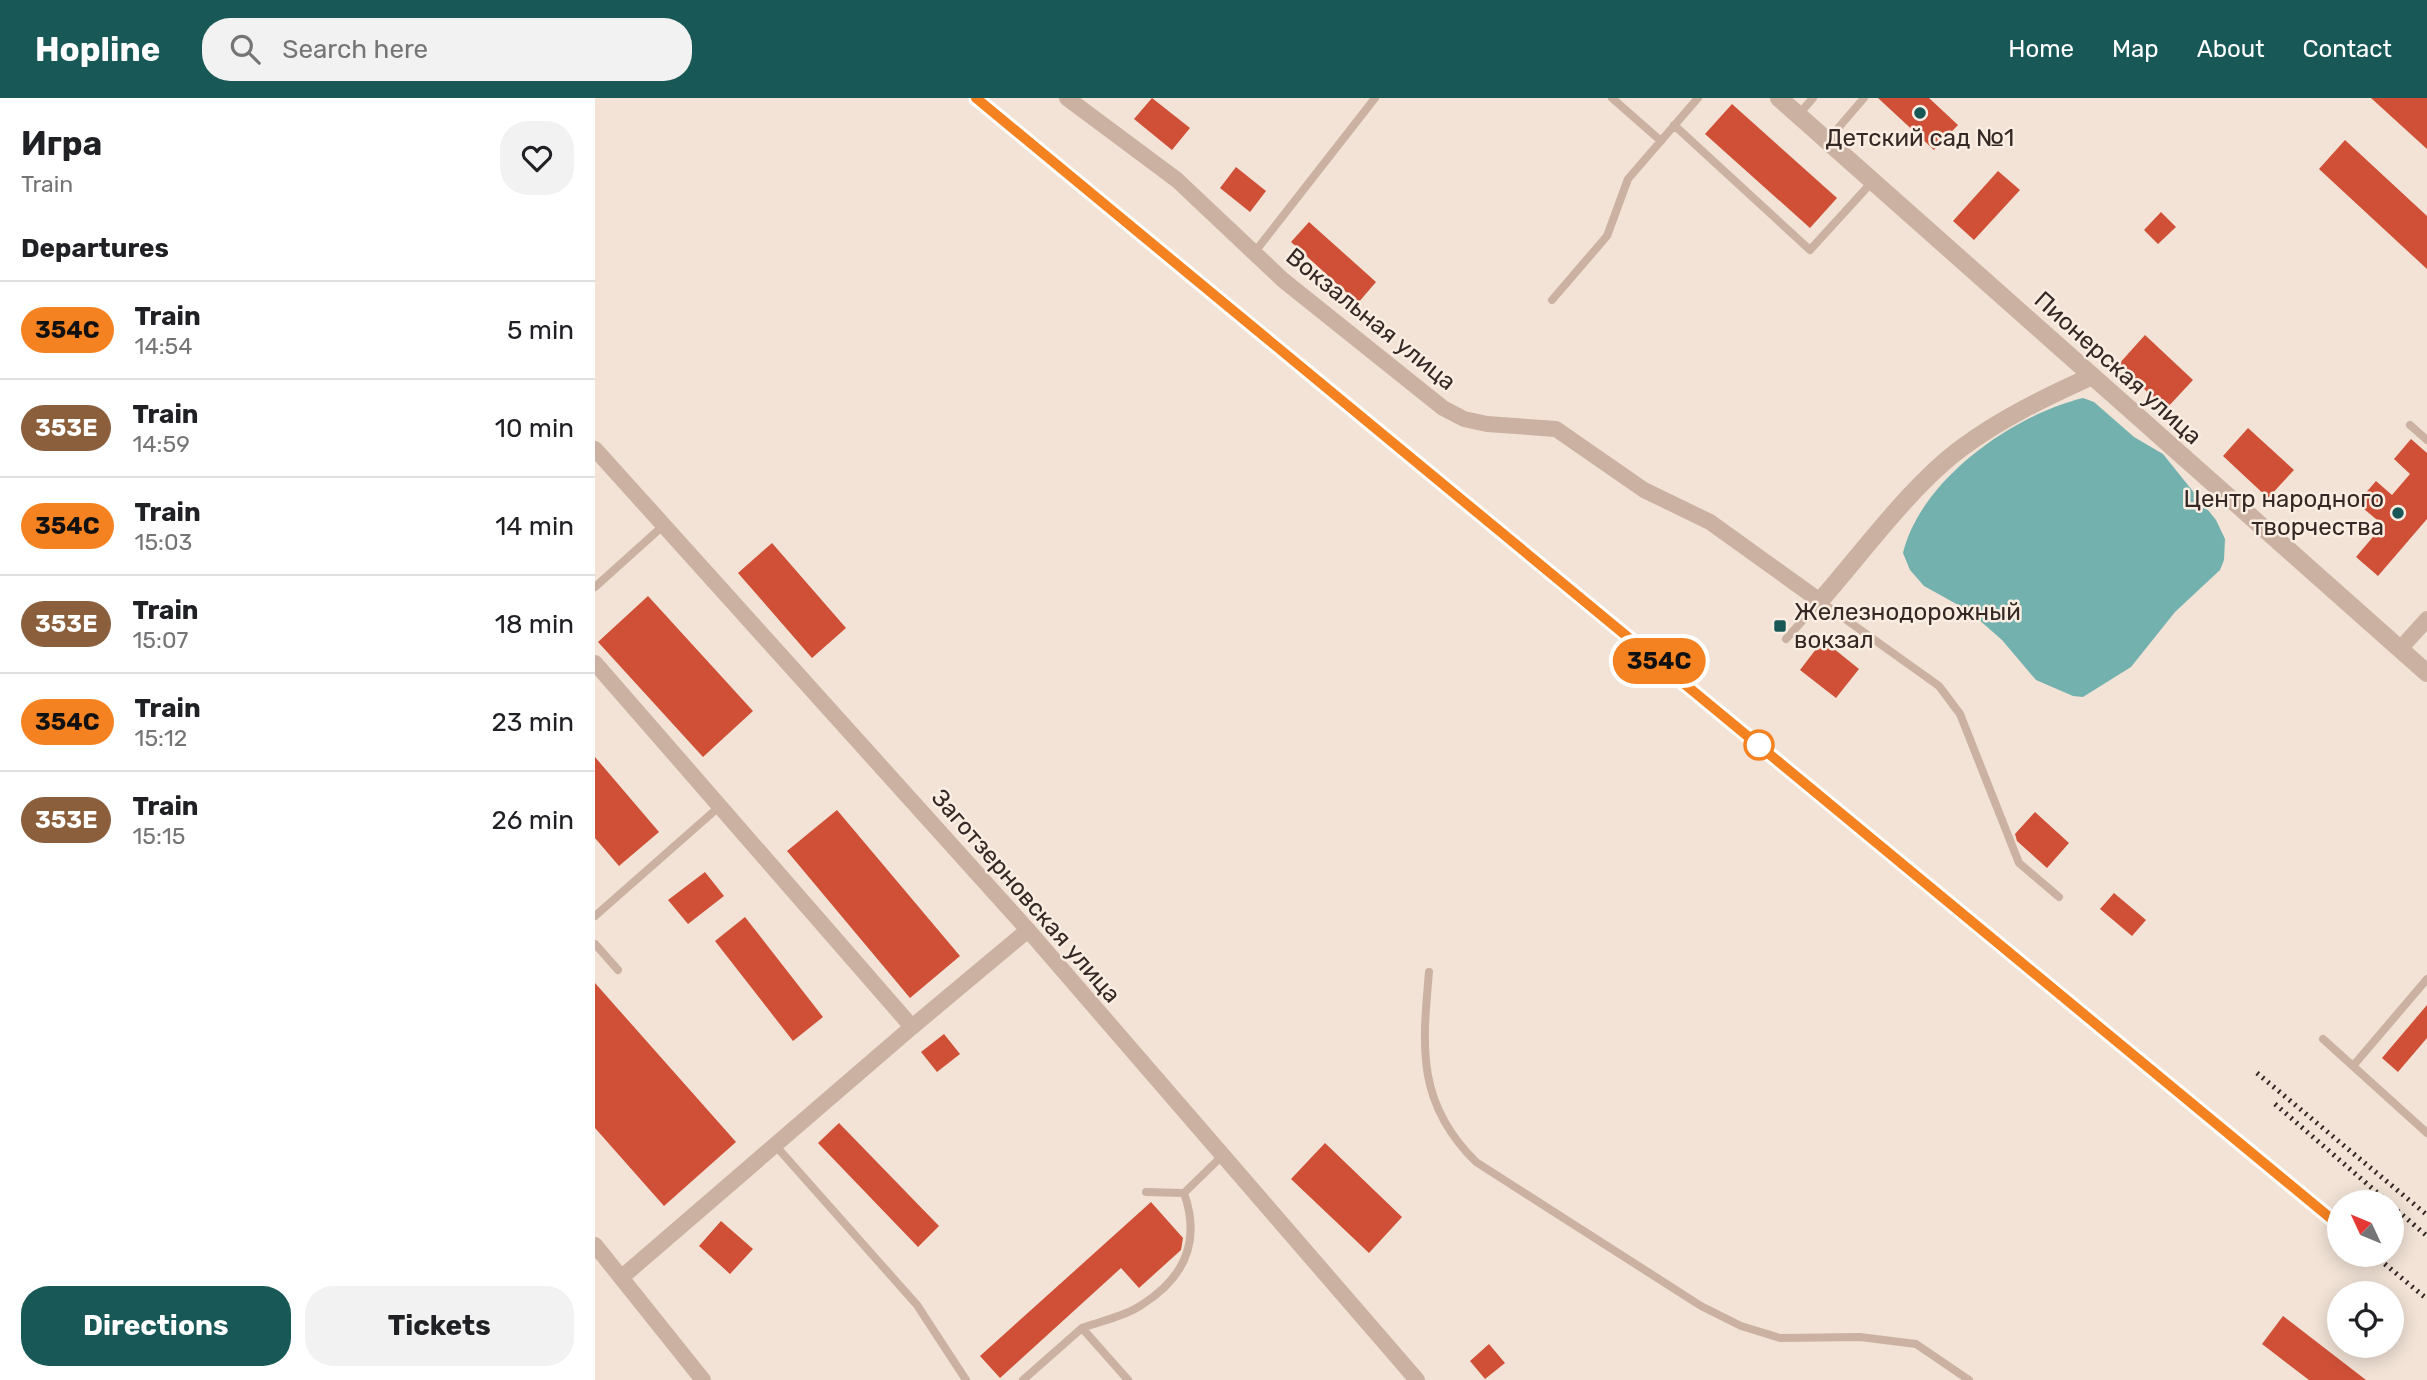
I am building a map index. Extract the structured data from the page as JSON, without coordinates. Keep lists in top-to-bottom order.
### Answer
{
  "streets": {
    "street": ["Вокзальная улица", "Пионерская улица", "Заготзерновская улица"]
  },
  "places": {
    "other": ["Детский сад №1", "Центр народного творчества"],
    "transit": ["Железнодорожный вокзал"]
  },
  "north": "top left",
  "page": {
    "header": "Hopline",
    "search": "Search here",
    "nav": [
      "Home",
      "Map",
      "About",
      "Contact"
    ],
    "heading": [
      ["Игра", "Train"],
      "Departures"
    ],
    "on_map": "354С",
    "list": [
      {
        "mark": "354С",
        "name": "Train",
        "note": "14:54",
        "value": "5 min"
      },
      {
        "mark": "353Е",
        "name": "Train",
        "note": "14:59",
        "value": "10 min"
      },
      {
        "mark": "354С",
        "name": "Train",
        "note": "15:03",
        "value": "14 min"
      },
      {
        "mark": "353Е",
        "name": "Train",
        "note": "15:07",
        "value": "18 min"
      },
      {
        "mark": "354С",
        "name": "Train",
        "note": "15:12",
        "value": "23 min"
      },
      {
        "mark": "353Е",
        "name": "Train",
        "note": "15:15",
        "value": "26 min"
      }
    ],
    "buttons": ["Directions", "Tickets"]
  }
}
